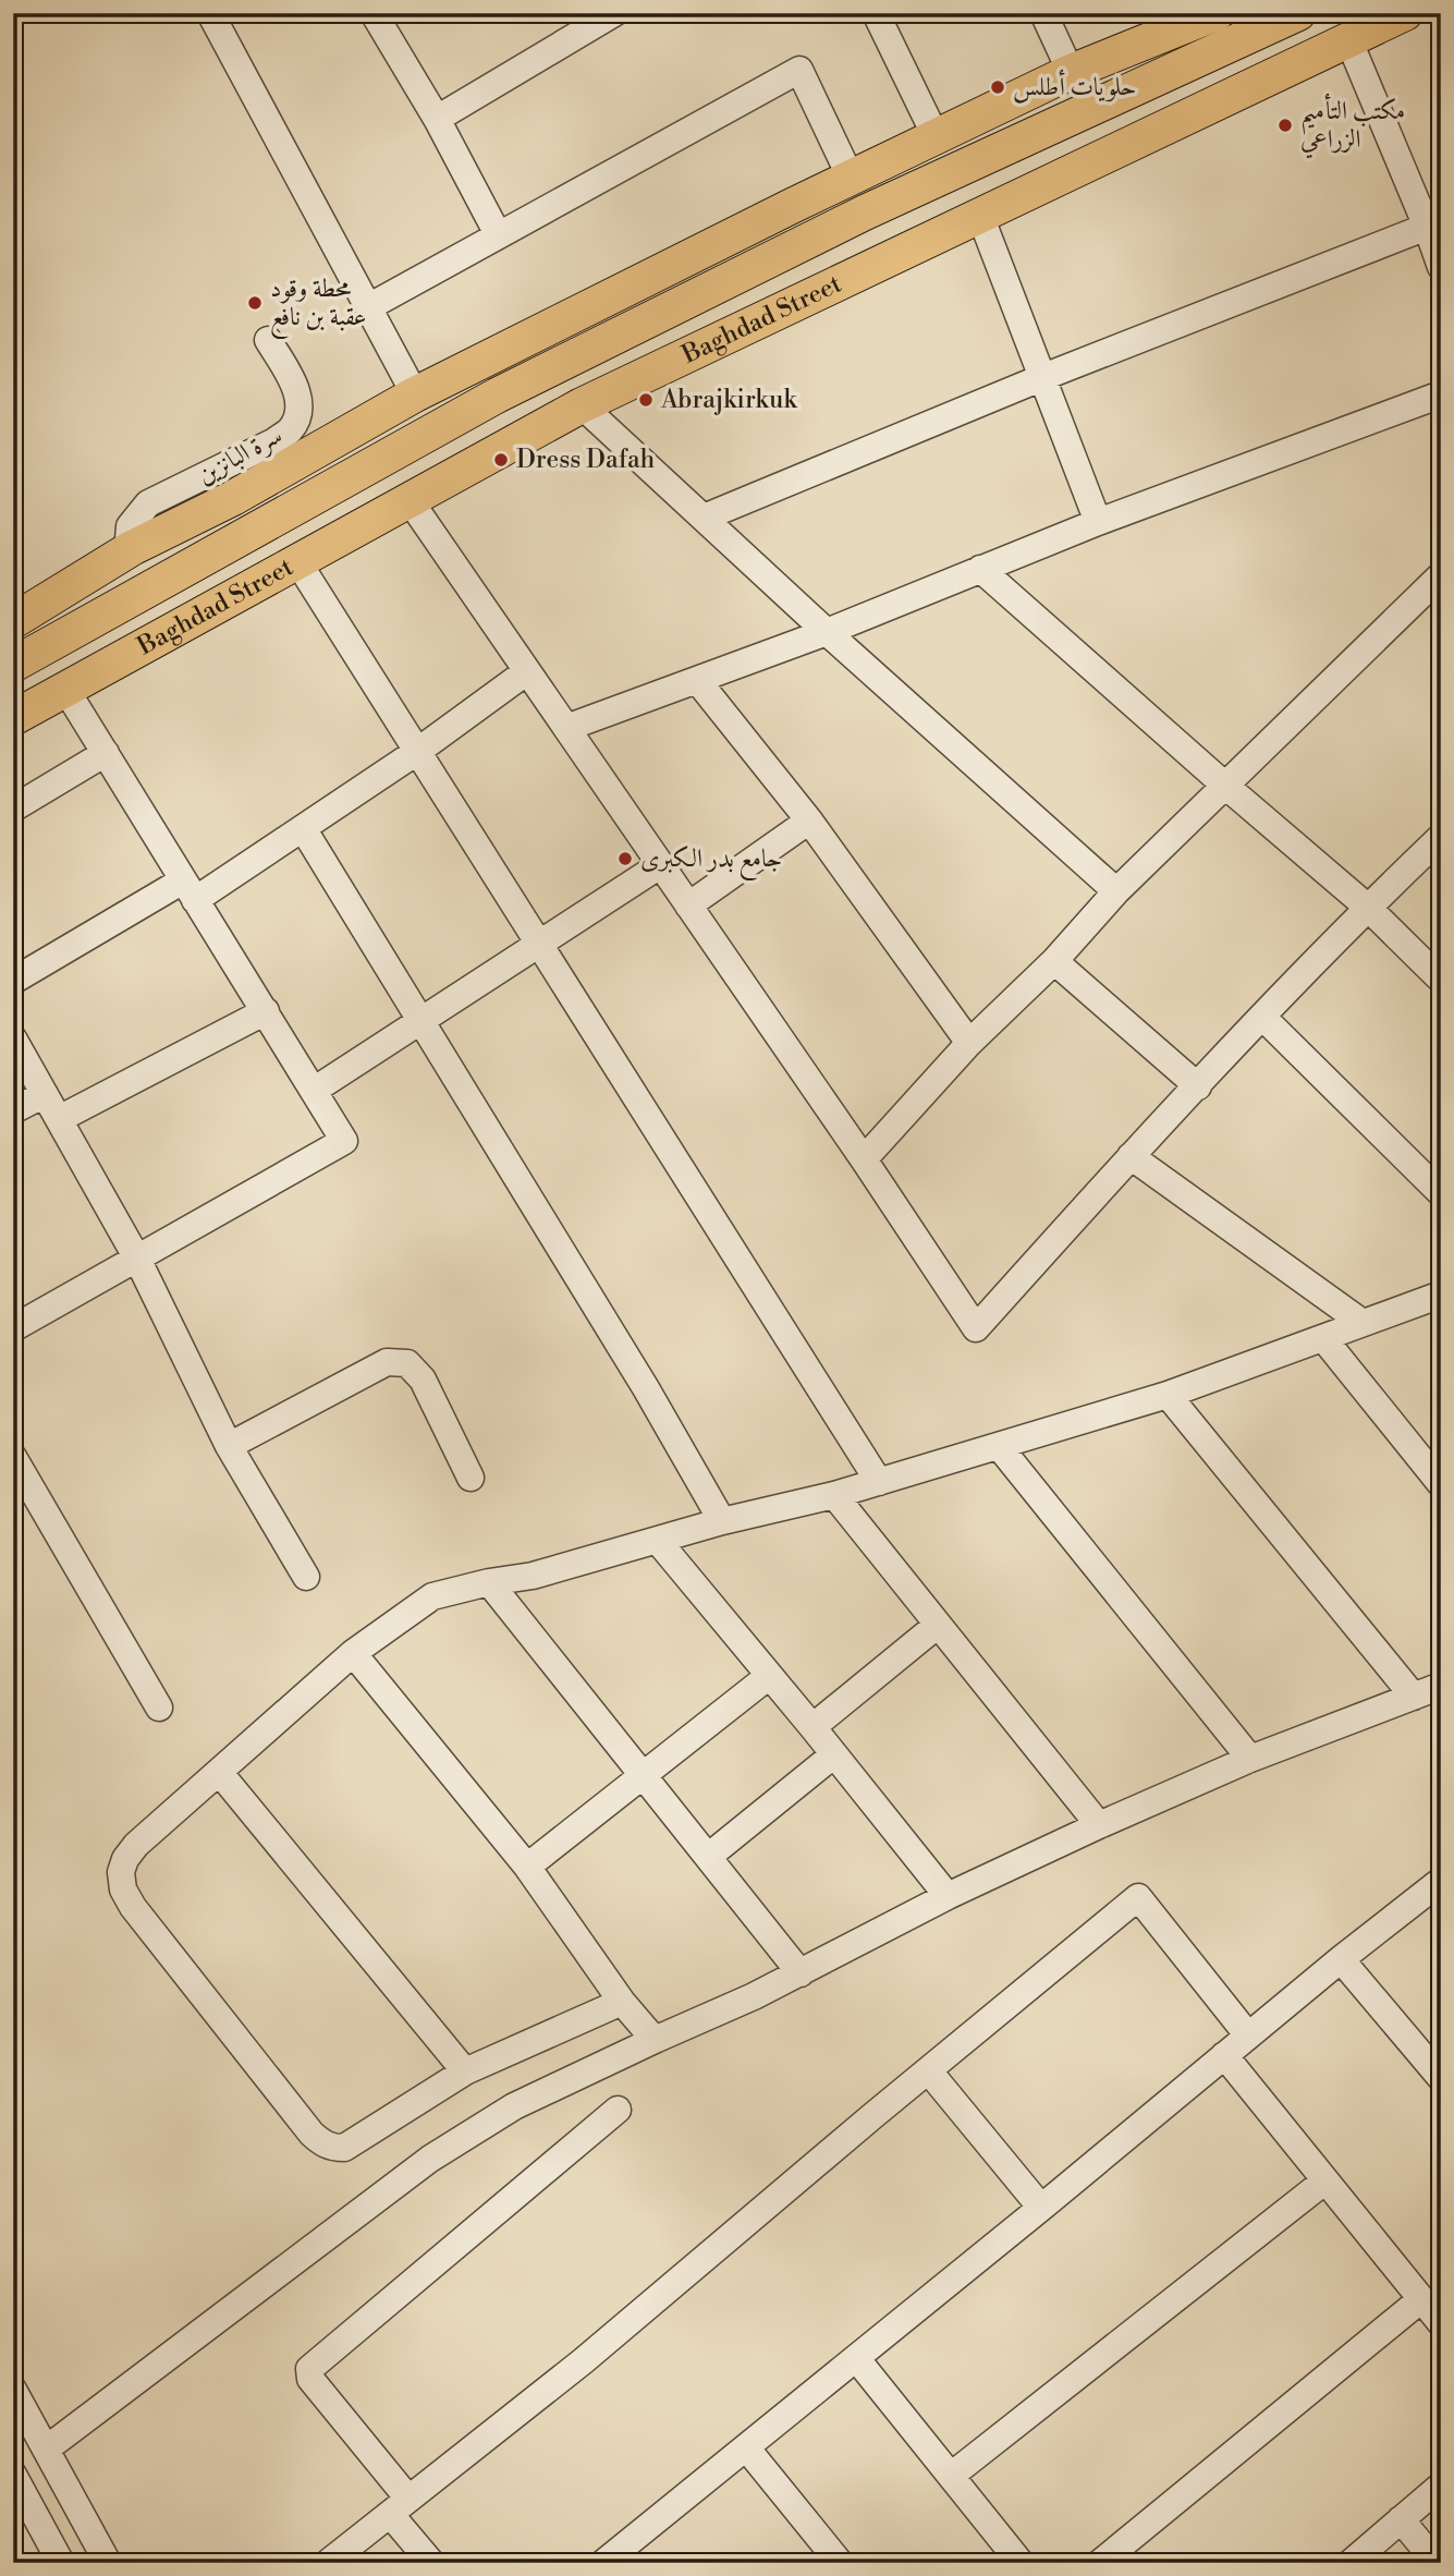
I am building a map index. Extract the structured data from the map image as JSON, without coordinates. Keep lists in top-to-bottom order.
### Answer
{
  "streets": {
    "main road": ["Baghdad Street", "سرة البانزين"]
  },
  "places": [
    "حلويات أطلس",
    "مكتب التأميم الزراعي",
    "محطة وقود عقبة بن نافع",
    "Abrajkirkuk",
    "Dress Dafah",
    "جامع بدر الكبرى"
  ]
}
